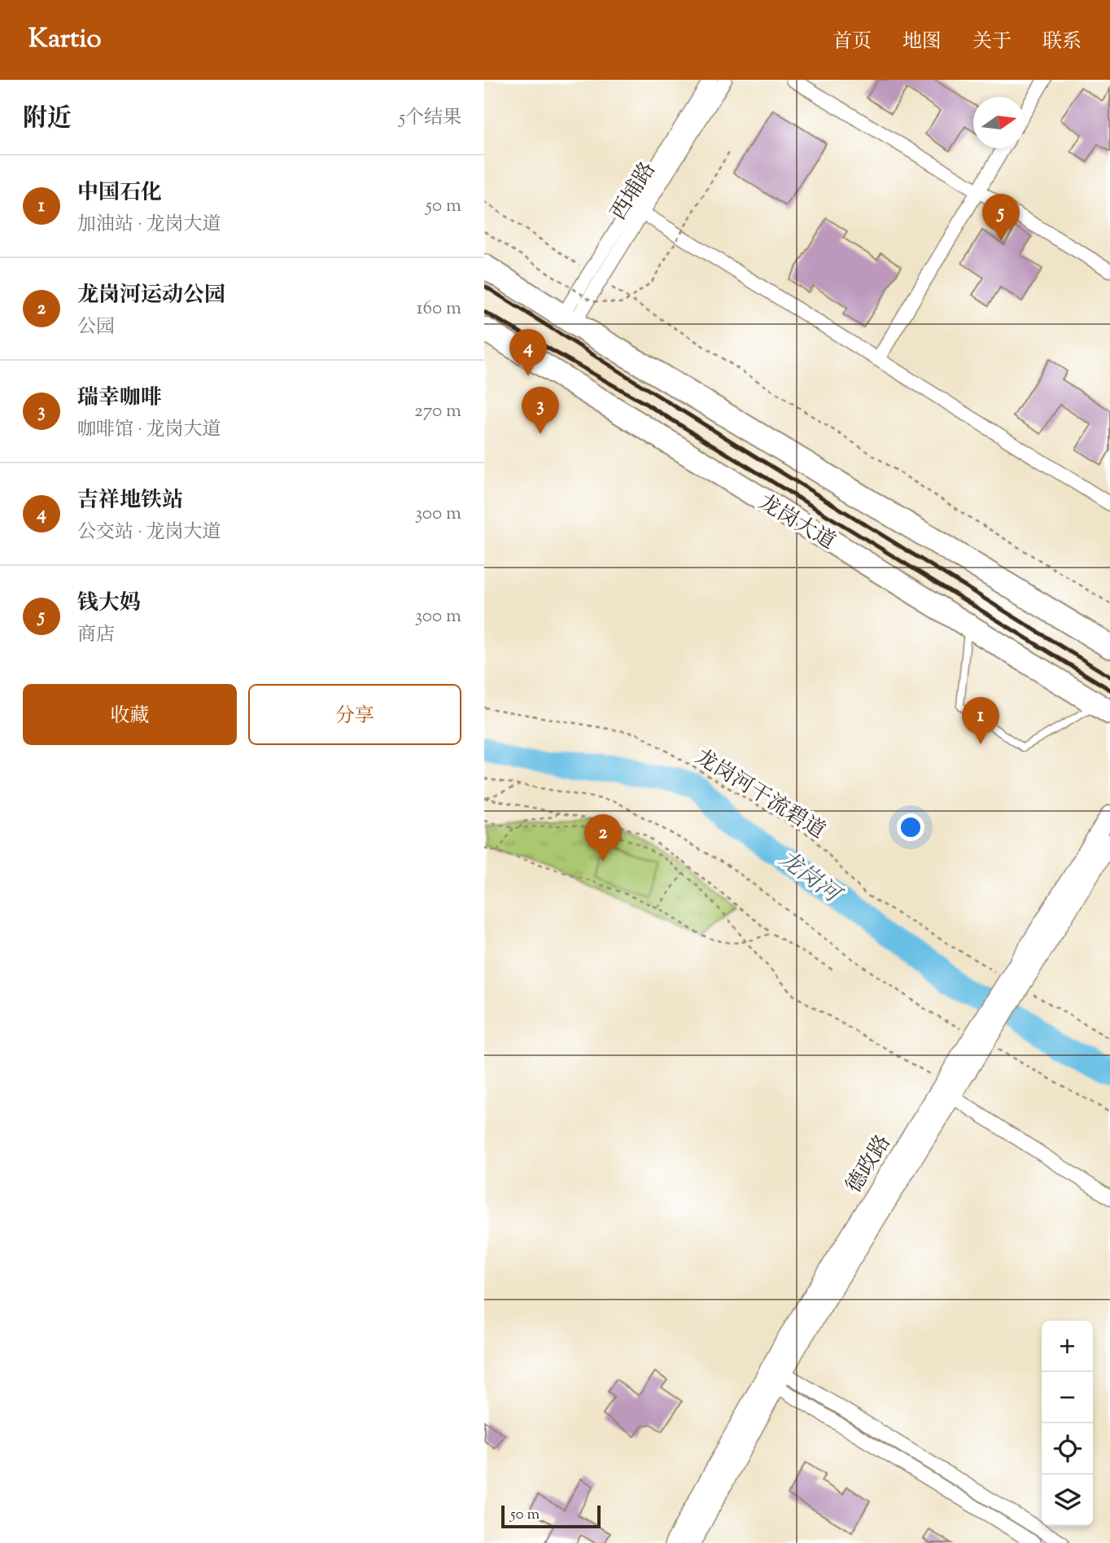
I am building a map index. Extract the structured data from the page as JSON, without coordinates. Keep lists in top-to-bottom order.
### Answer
{
  "streets": {
    "highway": ["龙岗大道"],
    "main road": ["德政路"],
    "street": ["西埔路"],
    "path": ["龙岗河干流碧道"]
  },
  "water": ["龙岗河"],
  "scale_bar": "50 m",
  "north": "right",
  "page": {
    "header": "Kartio",
    "nav": [
      "首页",
      "地图",
      "关于",
      "联系"
    ],
    "heading": ["附近", "5个结果"],
    "list": [
      {
        "mark": "1",
        "name": "中国石化",
        "note": "加油站 · 龙岗大道",
        "value": "50 m"
      },
      {
        "mark": "2",
        "name": "龙岗河运动公园",
        "note": "公园",
        "value": "160 m"
      },
      {
        "mark": "3",
        "name": "瑞幸咖啡",
        "note": "咖啡馆 · 龙岗大道",
        "value": "270 m"
      },
      {
        "mark": "4",
        "name": "吉祥地铁站",
        "note": "公交站 · 龙岗大道",
        "value": "300 m"
      },
      {
        "mark": "5",
        "name": "钱大妈",
        "note": "商店",
        "value": "300 m"
      }
    ],
    "pins": [
      "5",
      "4",
      "3",
      "1",
      "2"
    ],
    "buttons": ["收藏", "分享"],
    "map_buttons": ["+", "−"],
    "scale": "50 m"
  }
}
